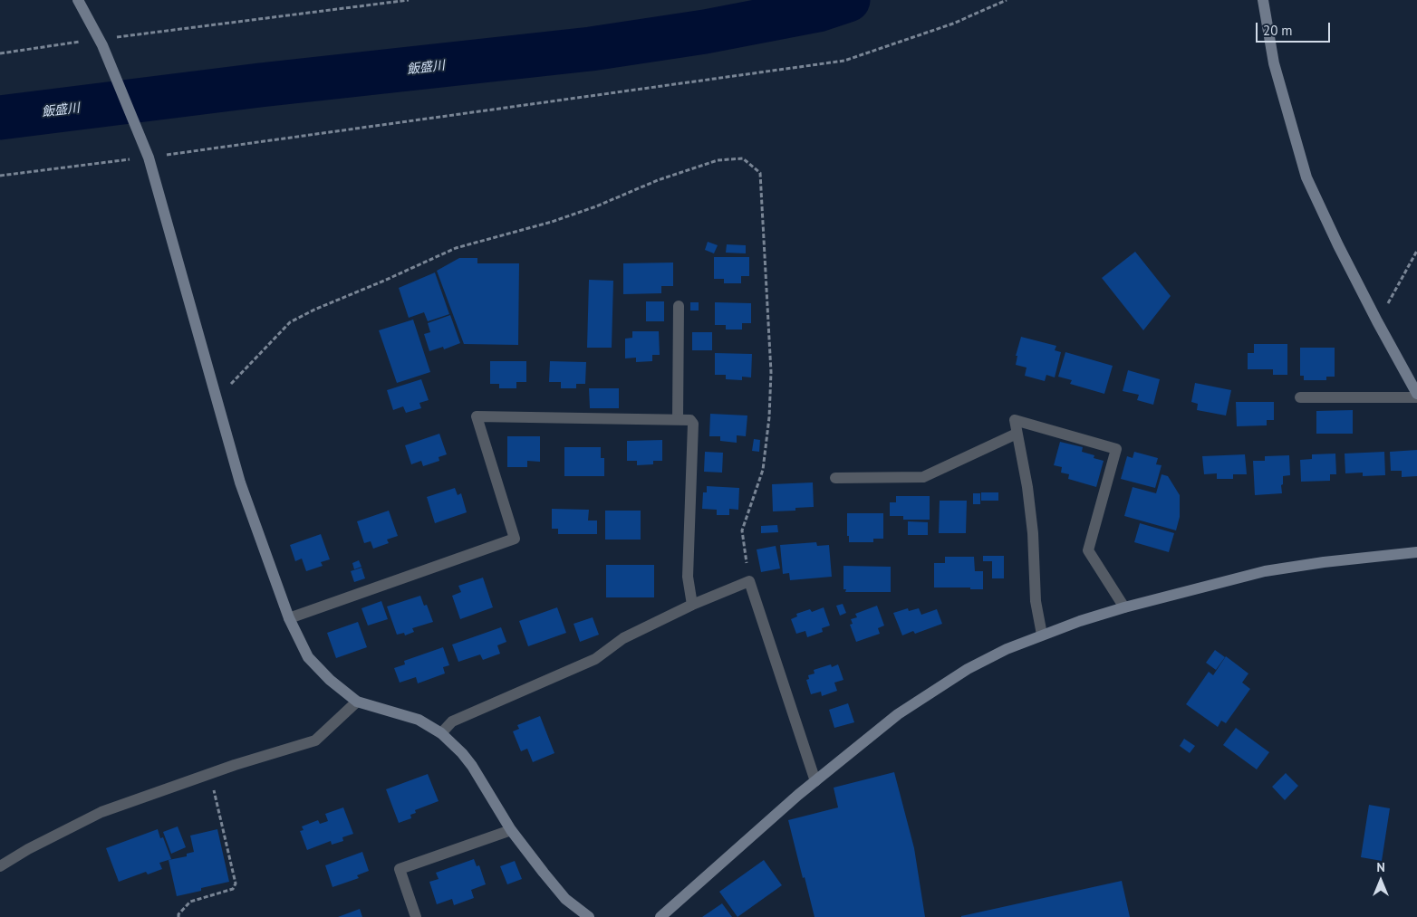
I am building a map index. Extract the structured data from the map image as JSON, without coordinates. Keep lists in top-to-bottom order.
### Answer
{
  "water": ["飯盛川"],
  "scale_bar": "20 m",
  "north": "top"
}
